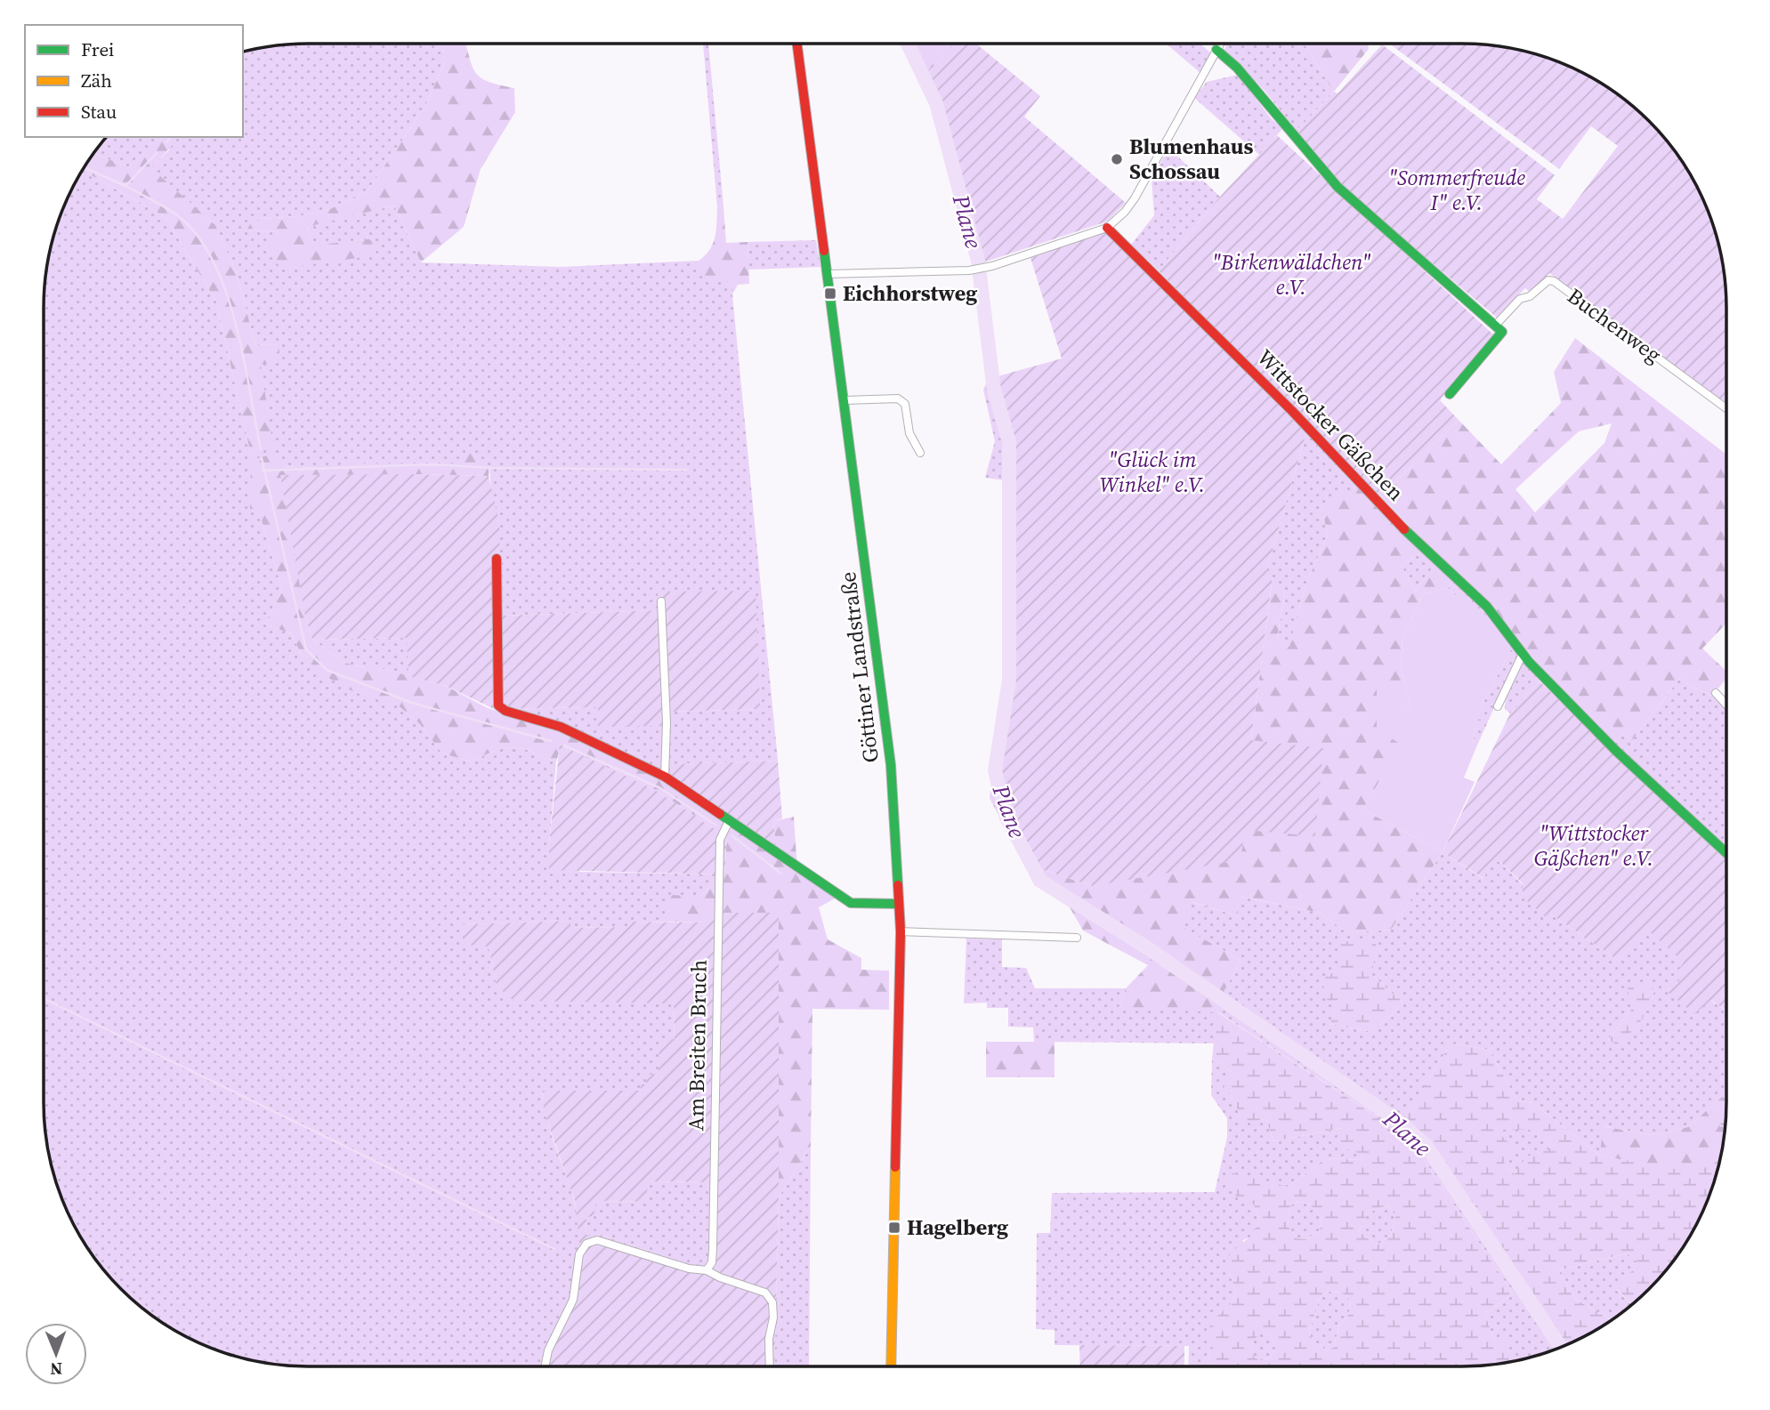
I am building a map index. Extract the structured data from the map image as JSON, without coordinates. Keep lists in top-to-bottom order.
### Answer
{
  "streets": {
    "street": [
      "Buchenweg",
      "Wittstocker Gäßchen",
      "Göttiner Landstraße",
      "Am Breiten Bruch"
    ]
  },
  "water": ["Plane"],
  "parks": [
    "\"Sommerfreude I\" e.V.",
    "\"Birkenwäldchen\" e.V.",
    "\"Glück im Winkel\" e.V.",
    "\"Wittstocker Gäßchen\" e.V."
  ],
  "places": {
    "other": ["Blumenhaus Schossau"],
    "transit": ["Eichhorstweg", "Hagelberg"]
  },
  "legend": ["Frei", "Zäh", "Stau"],
  "north": "bottom"
}
